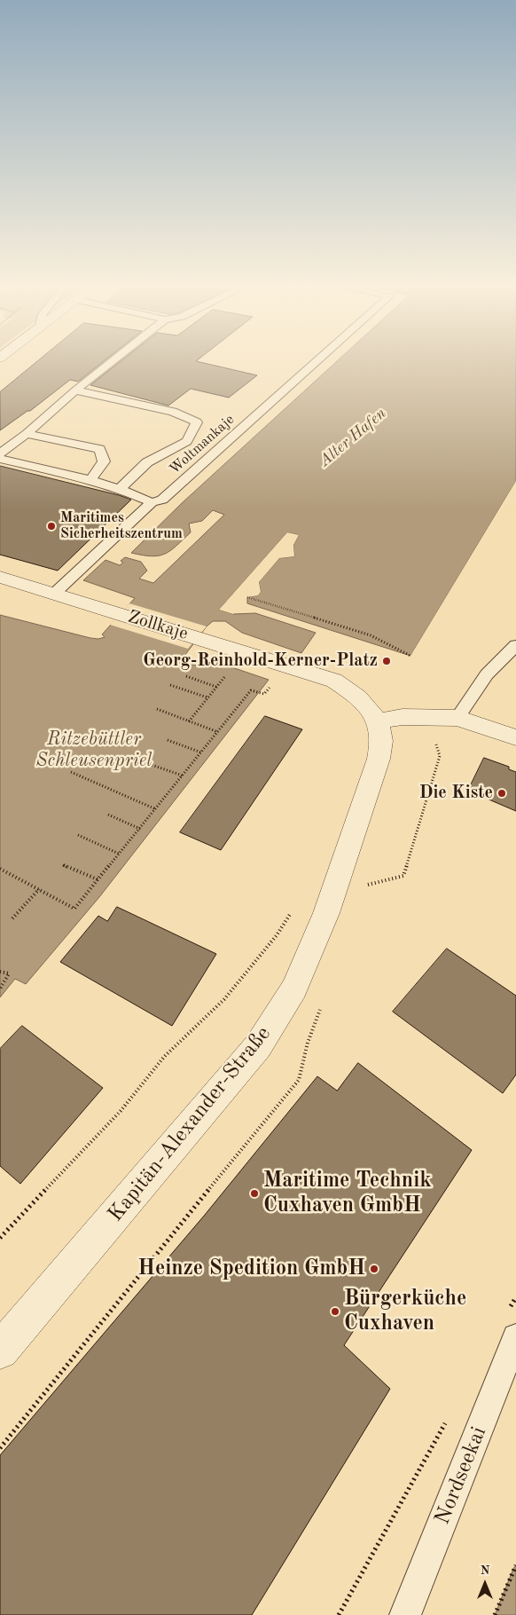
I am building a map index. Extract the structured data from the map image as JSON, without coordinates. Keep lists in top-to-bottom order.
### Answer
{
  "streets": {
    "street": ["Zollkaje", "Kapitän-Alexander-Straße"],
    "lane": ["Woltmankaje", "Nordseekai"]
  },
  "crossings": [
    ["Woltmankaje", "Zollkaje"],
    ["Zollkaje", "Kapitän-Alexander-Straße"]
  ],
  "water": ["Alter Hafen", "Ritzebüttler Schleusenpriel"],
  "places": [
    "Maritimes Sicherheitszentrum",
    "Georg-Reinhold-Kerner-Platz",
    "Die Kiste",
    "Maritime Technik Cuxhaven GmbH",
    "Heinze Spedition GmbH",
    "Bürgerküche Cuxhaven"
  ],
  "north": "top"
}
